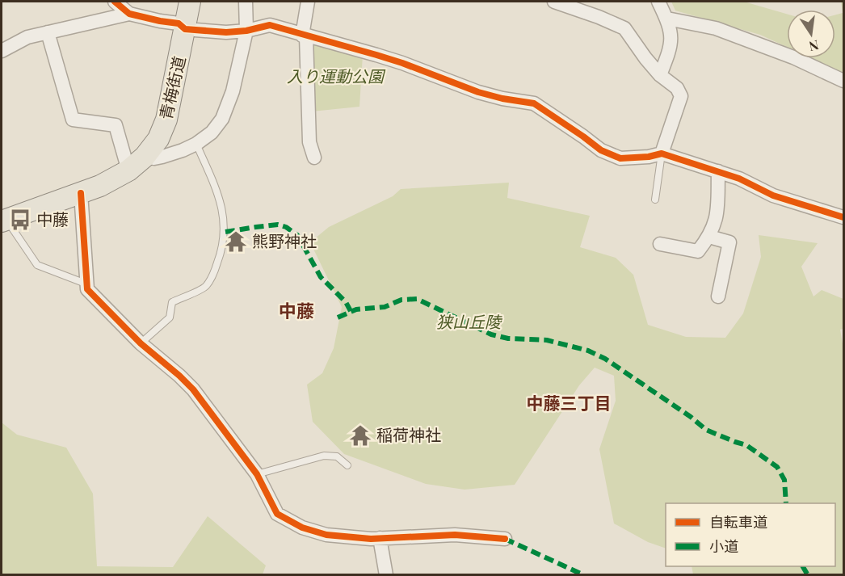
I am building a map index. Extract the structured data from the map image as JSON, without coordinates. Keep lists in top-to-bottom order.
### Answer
{
  "streets": {
    "main road": ["青梅街道"]
  },
  "districts": ["中藤", "中藤三丁目"],
  "parks": ["入り運動公園", "狭山丘陵"],
  "places": {
    "bus stop": ["中藤"],
    "temple": ["熊野神社", "稲荷神社"]
  },
  "legend": ["自転車道", "小道"],
  "north": "bottom"
}
